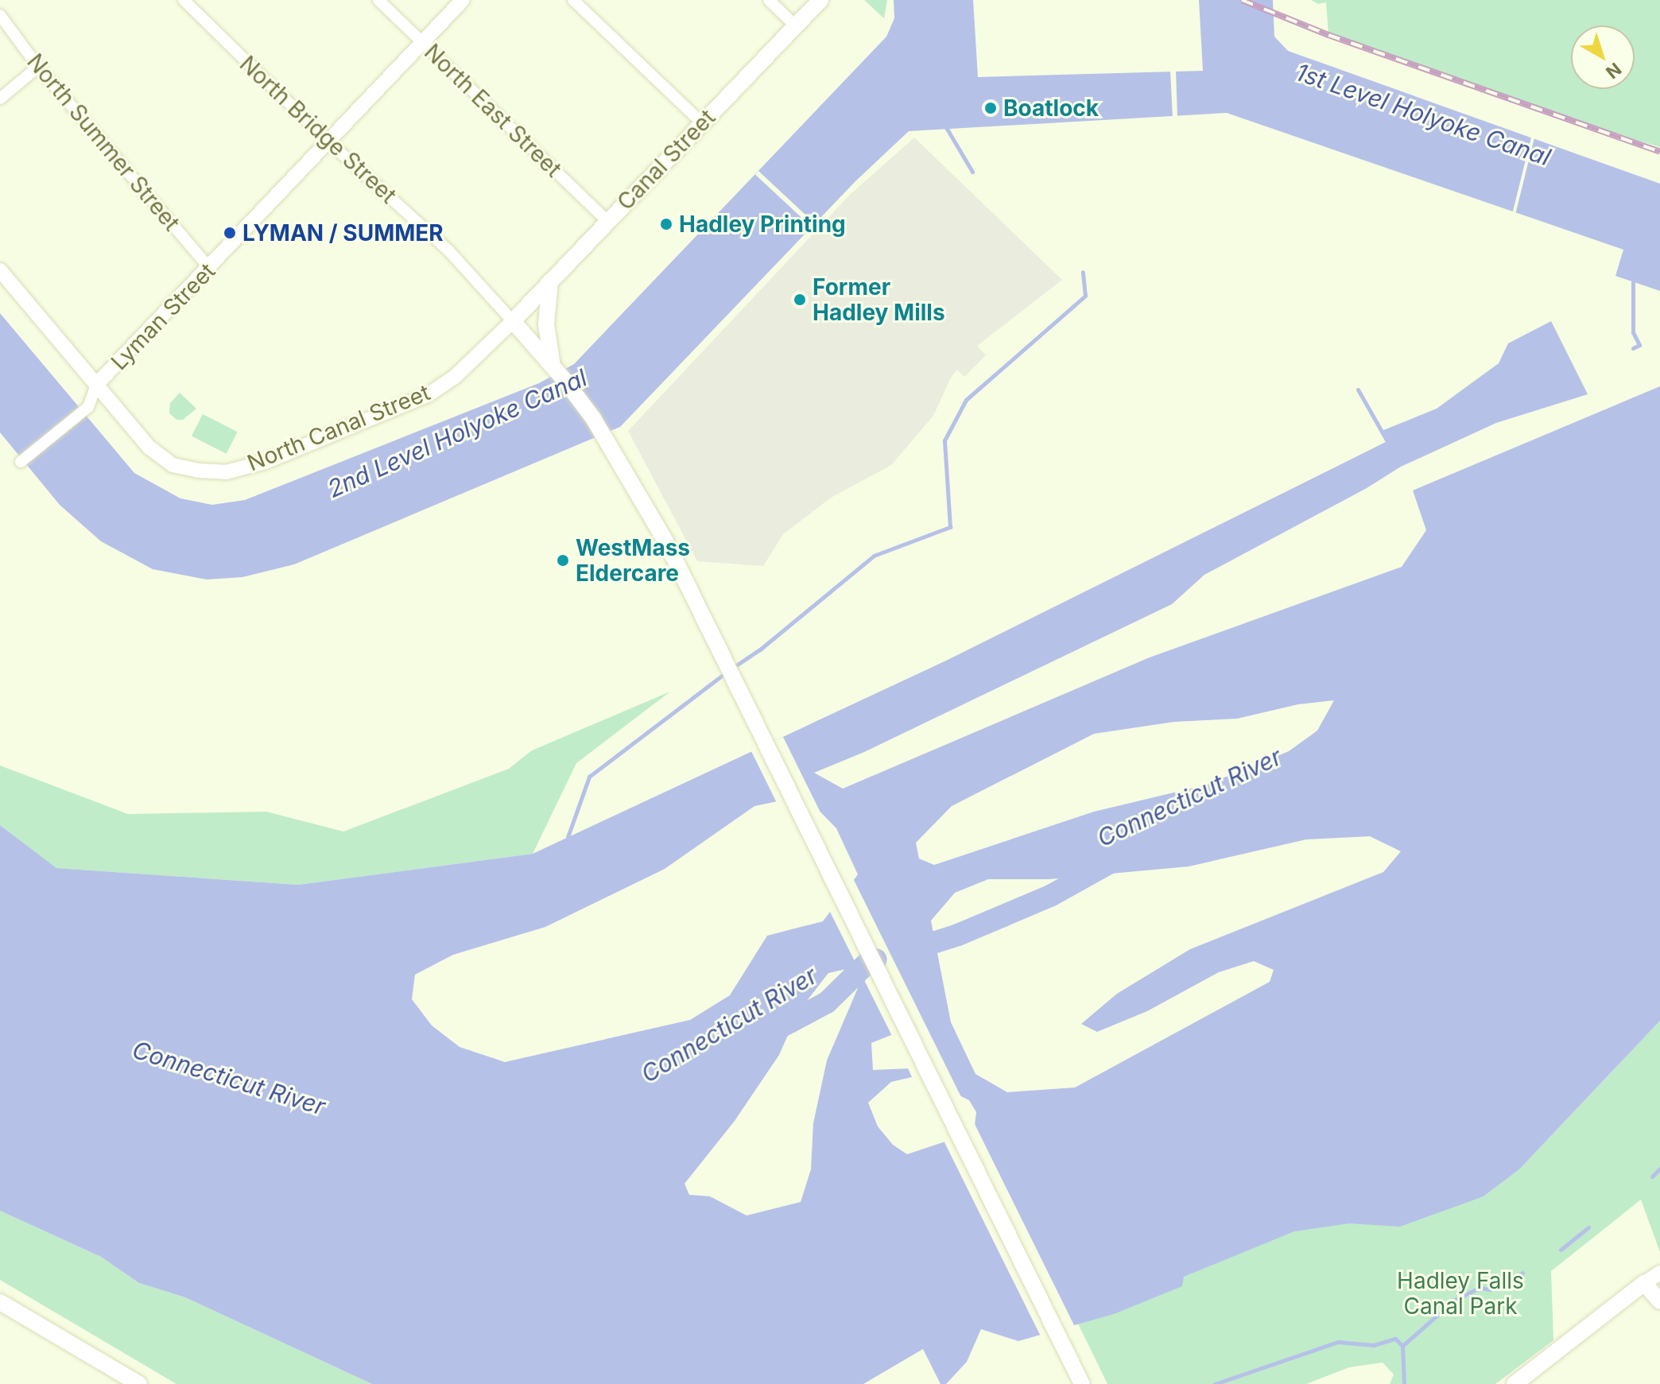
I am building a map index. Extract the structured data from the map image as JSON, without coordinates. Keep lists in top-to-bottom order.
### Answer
{
  "streets": {
    "main road": ["North Bridge Street", "Canal Street"],
    "street": [
      "North East Street",
      "North Summer Street",
      "Lyman Street",
      "North Canal Street"
    ]
  },
  "crossings": [
    ["North East Street", "Canal Street"],
    ["North East Street", "Lyman Street"],
    ["North Bridge Street", "Canal Street"],
    ["North Bridge Street", "Lyman Street"],
    ["North Bridge Street", "North Canal Street"],
    ["North Summer Street", "Lyman Street"],
    ["Canal Street", "North Canal Street"],
    ["Lyman Street", "North Canal Street"]
  ],
  "water": ["1st Level Holyoke Canal", "2nd Level Holyoke Canal", "Connecticut River"],
  "parks": ["Hadley Falls Canal Park"],
  "places": [
    "Boatlock",
    "Hadley Printing",
    "LYMAN / SUMMER",
    "Former Hadley Mills",
    "WestMass Eldercare"
  ],
  "north": "bottom right"
}
